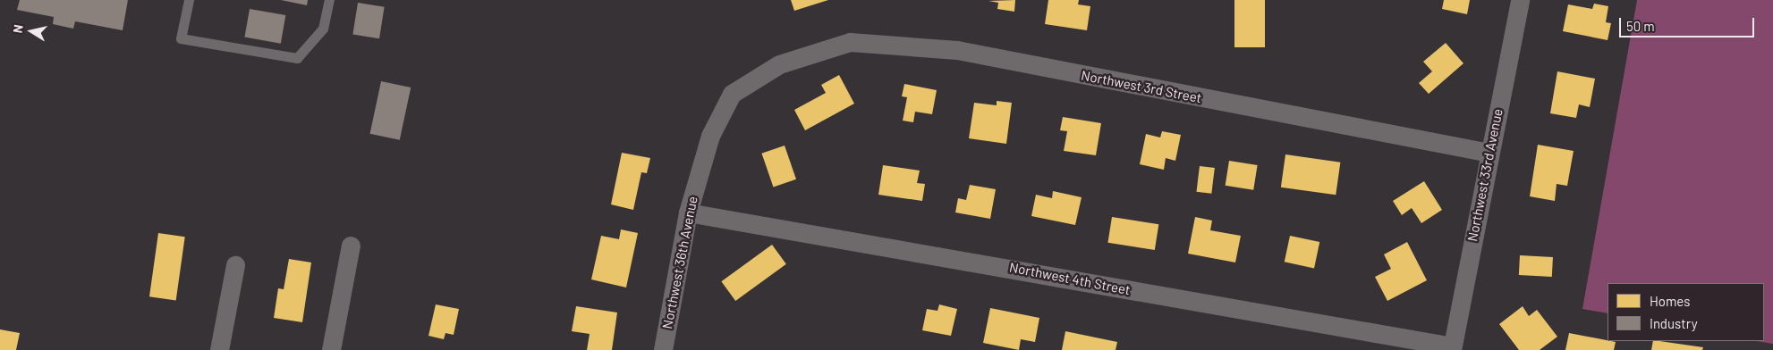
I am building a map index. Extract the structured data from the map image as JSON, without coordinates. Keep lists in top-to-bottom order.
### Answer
{
  "streets": {
    "street": [
      "Northwest 3rd Street",
      "Northwest 33rd Avenue",
      "Northwest 36th Avenue",
      "Northwest 4th Street"
    ]
  },
  "crossings": [
    ["Northwest 3rd Street", "Northwest 33rd Avenue"],
    ["Northwest 3rd Street", "Northwest 36th Avenue"],
    ["Northwest 33rd Avenue", "Northwest 4th Street"],
    ["Northwest 36th Avenue", "Northwest 4th Street"]
  ],
  "legend": ["Homes", "Industry"],
  "scale_bar": "50 m",
  "north": "left"
}
